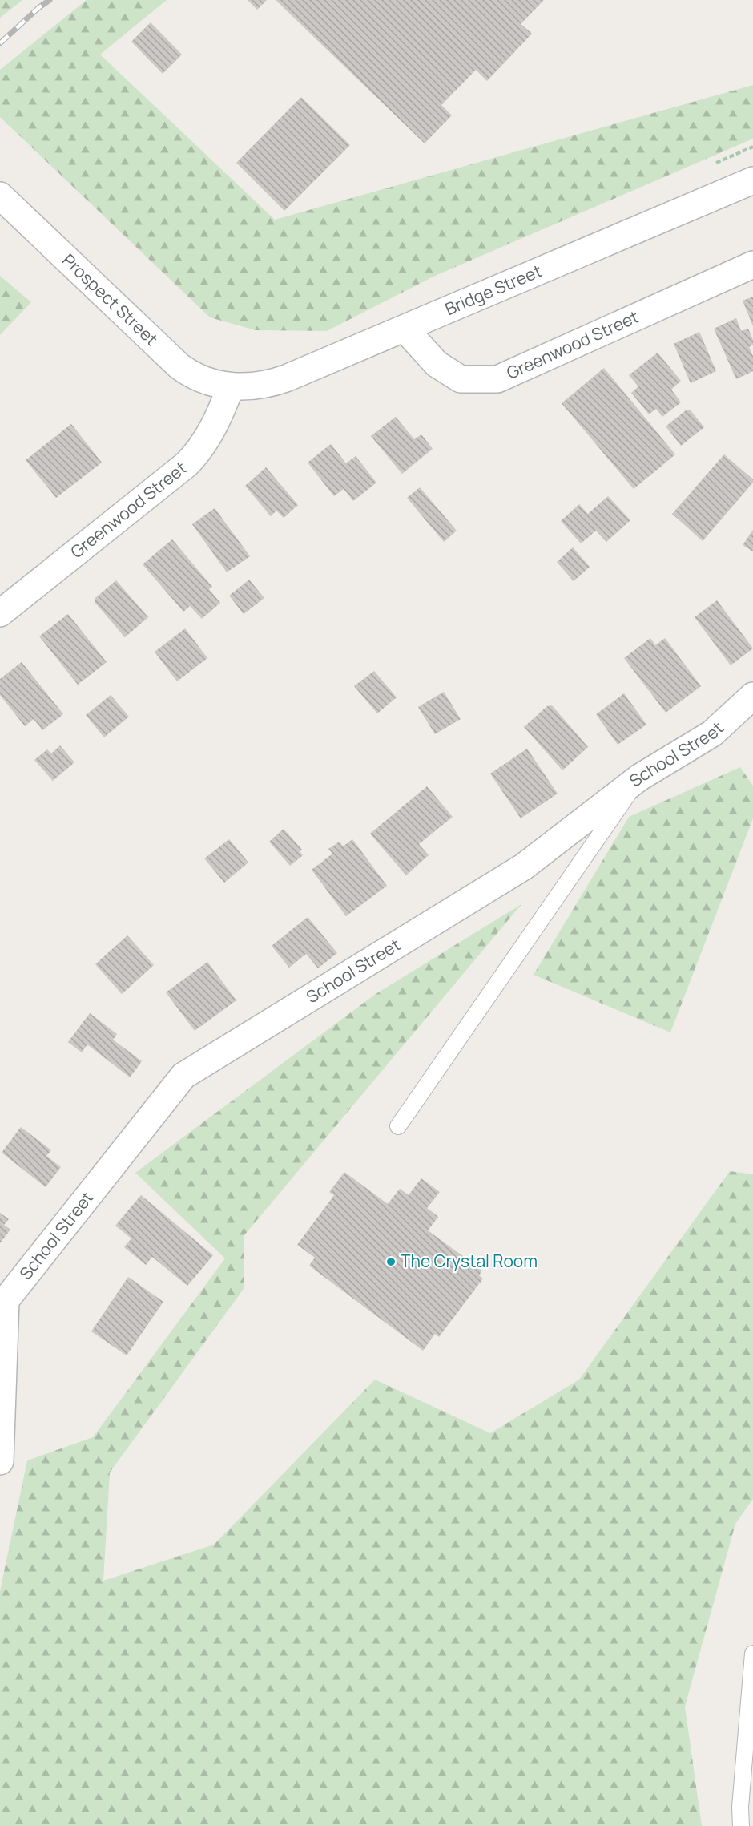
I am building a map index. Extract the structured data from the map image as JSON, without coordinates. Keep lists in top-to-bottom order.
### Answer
{
  "streets": {
    "street": [
      "Bridge Street",
      "Prospect Street",
      "Greenwood Street",
      "School Street"
    ]
  },
  "crossings": [
    ["Bridge Street", "Prospect Street"],
    ["Bridge Street", "Greenwood Street"],
    ["Prospect Street", "Greenwood Street"]
  ],
  "places": ["The Crystal Room"]
}
